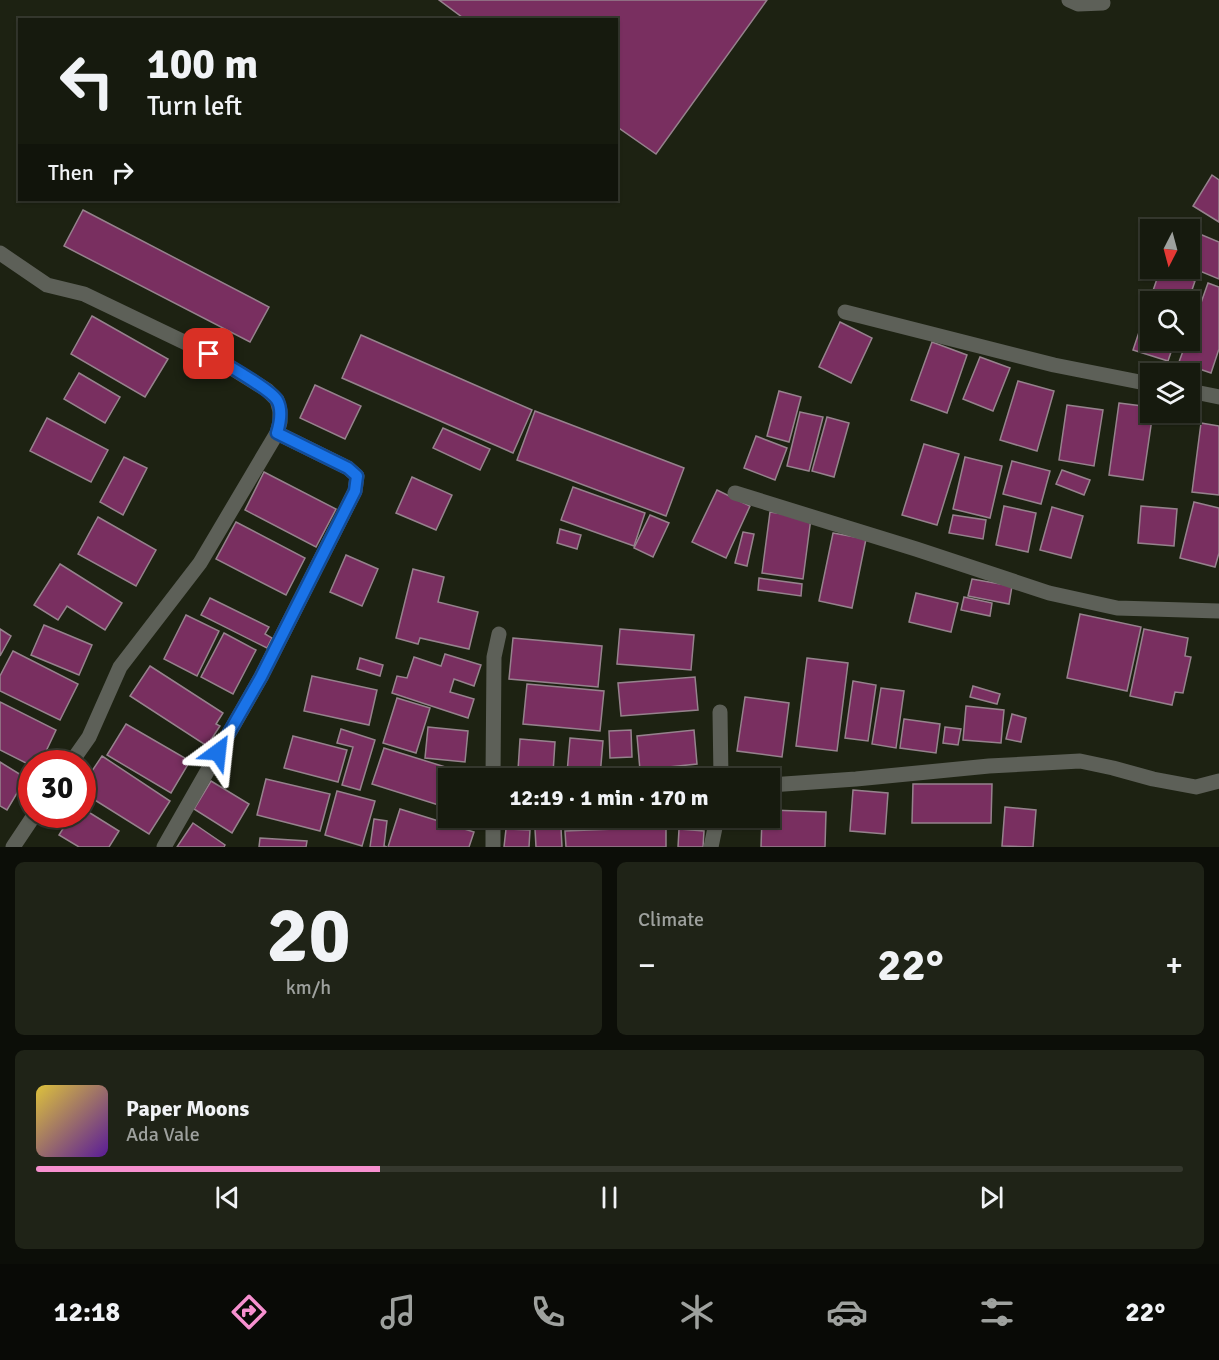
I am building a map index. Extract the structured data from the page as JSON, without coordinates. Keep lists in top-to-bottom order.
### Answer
{
  "north": "bottom",
  "page": {
    "turn": ["100 m", "Turn left"],
    "then": "Then",
    "limit": "30",
    "trip": "12:19 · 1 min · 170 m",
    "tile": [
      ["20", "km/h"],
      "Climate"
    ],
    "heat": ["−", "22°", "+"],
    "song": ["Paper Moons", "Ada Vale"],
    "tabs": ["12:18", "22°"]
  }
}
